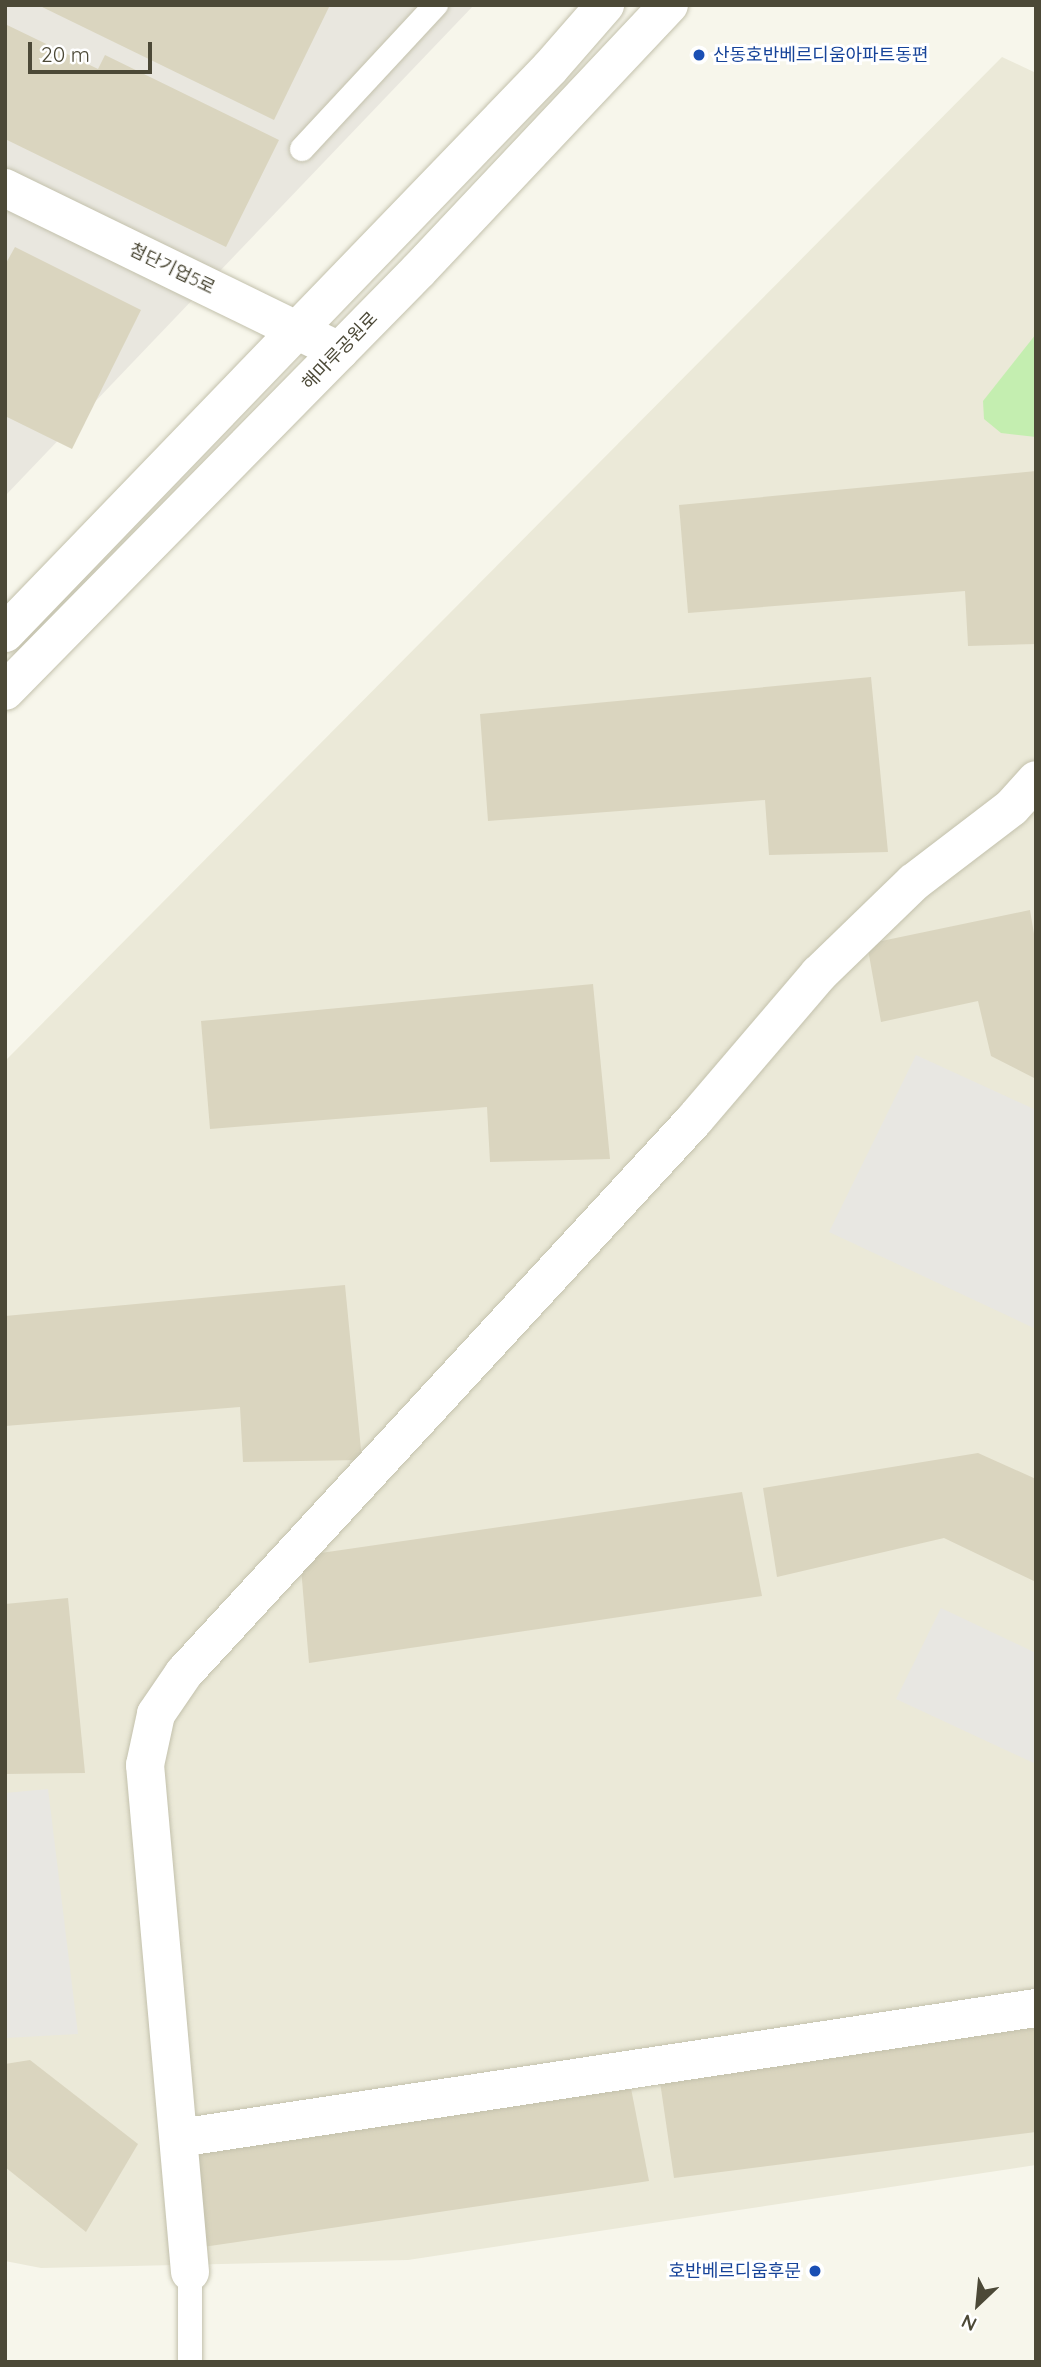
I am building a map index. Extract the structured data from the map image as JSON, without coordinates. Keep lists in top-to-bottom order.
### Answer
{
  "streets": {
    "street": ["첨단기업5로", "해마루공원로"]
  },
  "crossings": [
    ["첨단기업5로", "해마루공원로"]
  ],
  "places": ["산동호반베르디움아파트동편", "호반베르디움후문"],
  "scale_bar": "20 m",
  "north": "bottom left"
}
